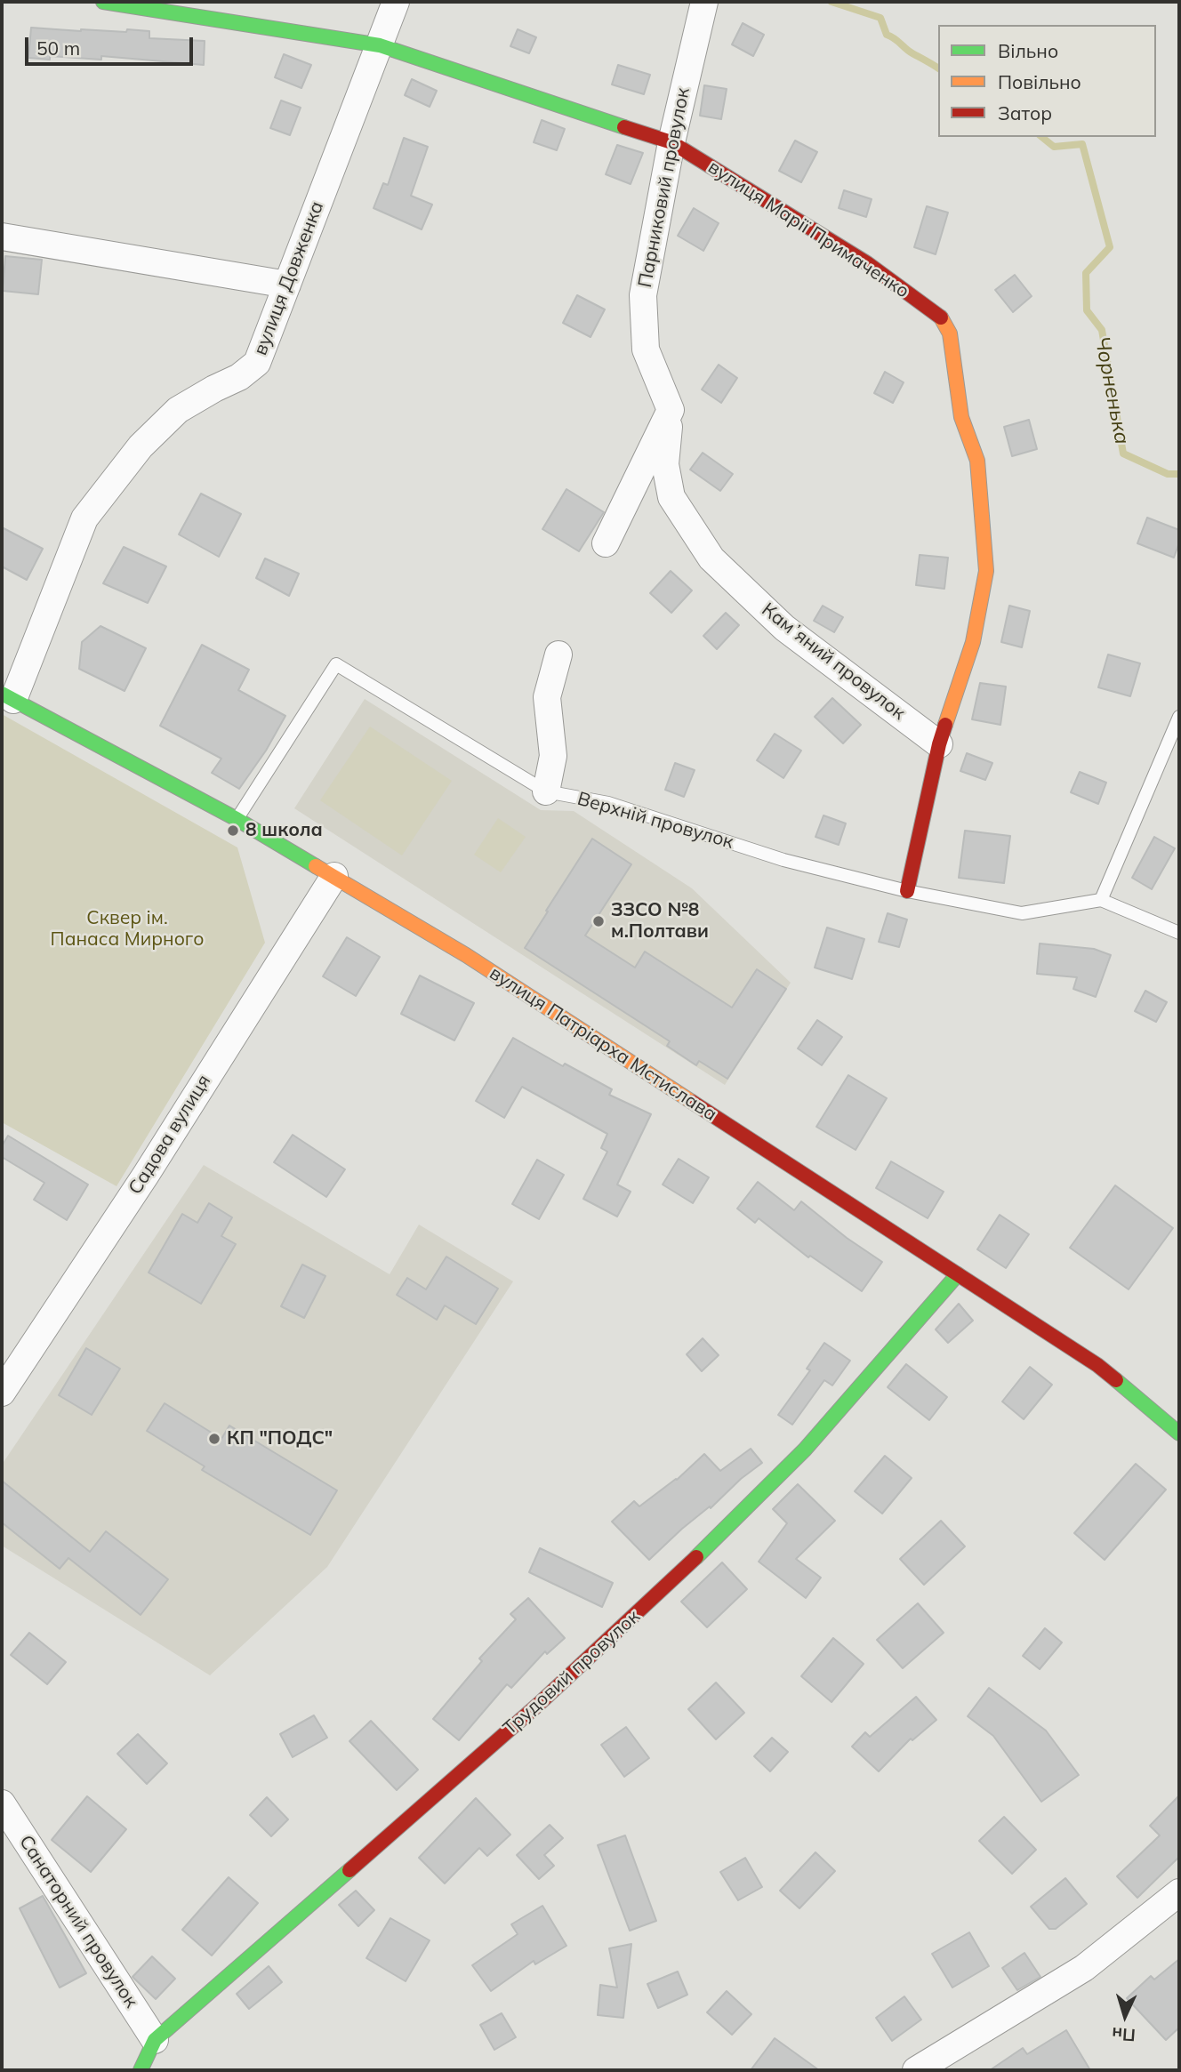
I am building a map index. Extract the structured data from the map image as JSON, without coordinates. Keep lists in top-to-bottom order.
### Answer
{
  "streets": {
    "street": [
      "Парниковий провулок",
      "вулиця Марії Примаченко",
      "вулиця Довженка",
      "Камʼяний провулок",
      "вулиця Патріарха Мстислава",
      "Садова вулиця",
      "Трудовий провулок",
      "Санаторний провулок"
    ],
    "lane": ["Верхній провулок"]
  },
  "crossings": [
    ["Парниковий провулок", "вулиця Марії Примаченко"],
    ["Парниковий провулок", "Камʼяний провулок"],
    ["вулиця Марії Примаченко", "вулиця Довженка"],
    ["вулиця Марії Примаченко", "Камʼяний провулок"],
    ["вулиця Марії Примаченко", "Верхній провулок"],
    ["вулиця Довженка", "вулиця Патріарха Мстислава"],
    ["Верхній провулок", "вулиця Патріарха Мстислава"],
    ["вулиця Патріарха Мстислава", "Садова вулиця"],
    ["вулиця Патріарха Мстислава", "Трудовий провулок"],
    ["Трудовий провулок", "Санаторний провулок"]
  ],
  "water": ["Чорненька"],
  "parks": ["Сквер ім. Панаса Мирного"],
  "places": ["8 школа", "ЗЗСО №8 м.Полтави", "КП \"ПОДС\""],
  "legend": ["Вільно", "Повільно", "Затор"],
  "scale_bar": "50 m",
  "north": "bottom"
}
